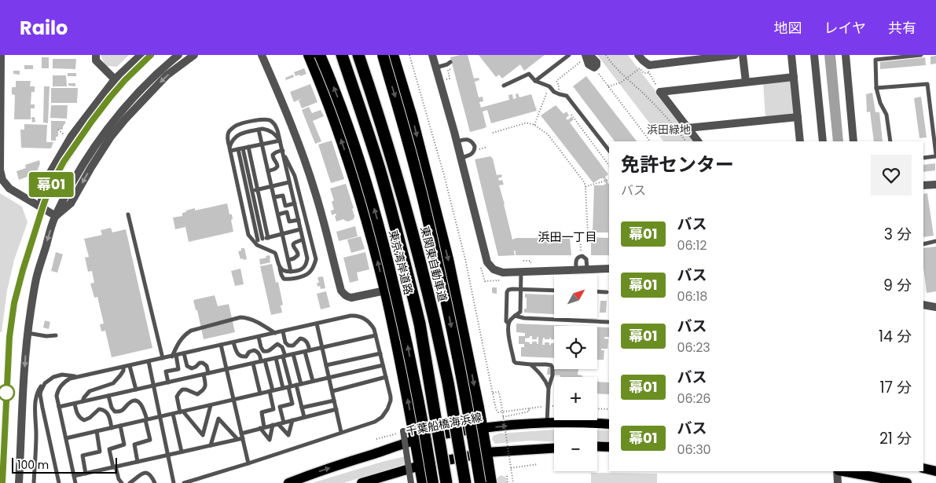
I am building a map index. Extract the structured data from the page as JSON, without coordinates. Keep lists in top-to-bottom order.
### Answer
{
  "streets": {
    "highway": ["東京湾岸道路", "東関東自動車道"],
    "main road": ["千葉船橋海浜線"]
  },
  "districts": ["浜田一丁目"],
  "parks": ["浜田緑地"],
  "lines": ["bus line 幕01"],
  "scale_bar": "100 m",
  "north": "top right",
  "page": {
    "header": "Railo",
    "nav": ["地図", "レイヤ", "共有"],
    "on_map": "幕01",
    "heading": ["免許センター", "バス"],
    "list": [
      {
        "mark": "幕01",
        "name": "バス",
        "note": "06:12",
        "value": "3 分"
      },
      {
        "mark": "幕01",
        "name": "バス",
        "note": "06:18",
        "value": "9 分"
      },
      {
        "mark": "幕01",
        "name": "バス",
        "note": "06:23",
        "value": "14 分"
      },
      {
        "mark": "幕01",
        "name": "バス",
        "note": "06:26",
        "value": "17 分"
      },
      {
        "mark": "幕01",
        "name": "バス",
        "note": "06:30",
        "value": "21 分"
      }
    ],
    "map_buttons": ["+", "−"],
    "scale": "100 m"
  }
}
